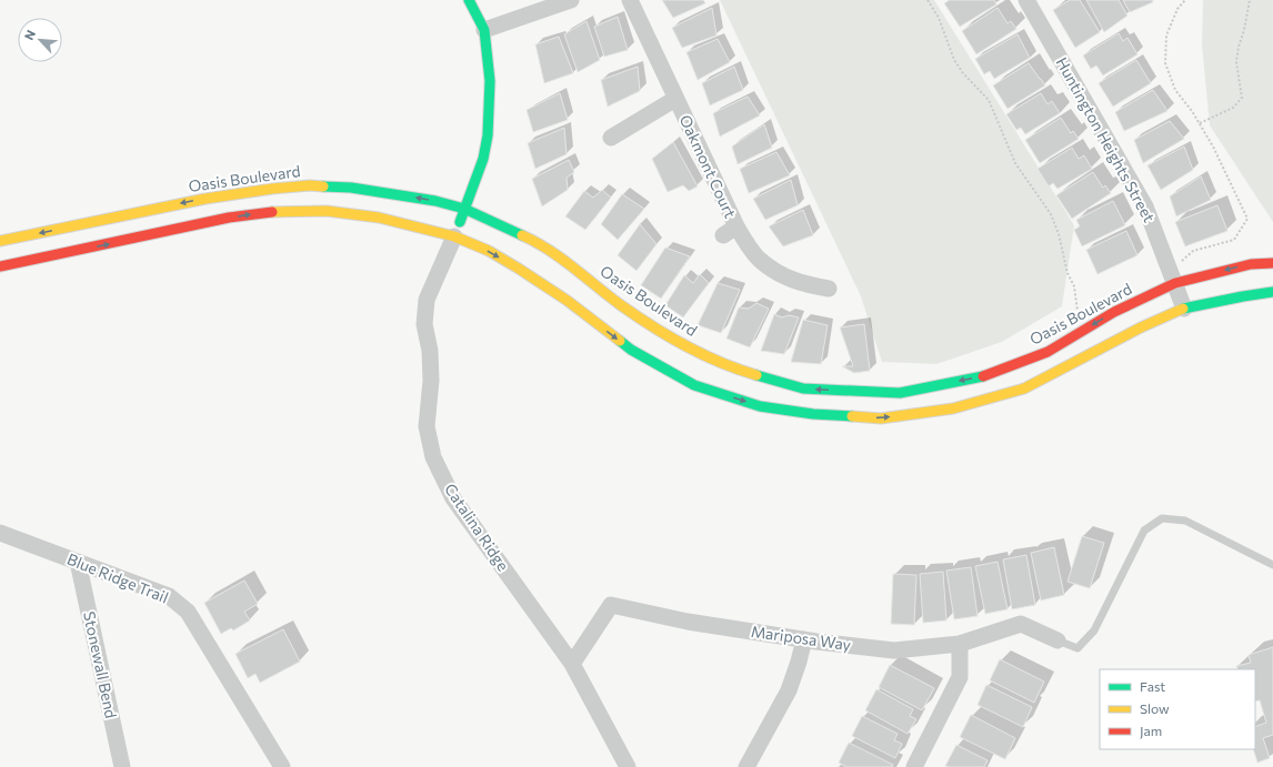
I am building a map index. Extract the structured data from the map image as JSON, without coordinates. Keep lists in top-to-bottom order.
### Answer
{
  "streets": {
    "street": [
      "Huntington Heights Street",
      "Oakmont Court",
      "Oasis Boulevard",
      "Catalina Ridge",
      "Blue Ridge Trail",
      "Mariposa Way",
      "Stonewall Bend"
    ]
  },
  "crossings": [
    ["Huntington Heights Street", "Oasis Boulevard"],
    ["Catalina Ridge", "Mariposa Way"],
    ["Blue Ridge Trail", "Stonewall Bend"]
  ],
  "legend": ["Fast", "Slow", "Jam"],
  "north": "top left"
}
